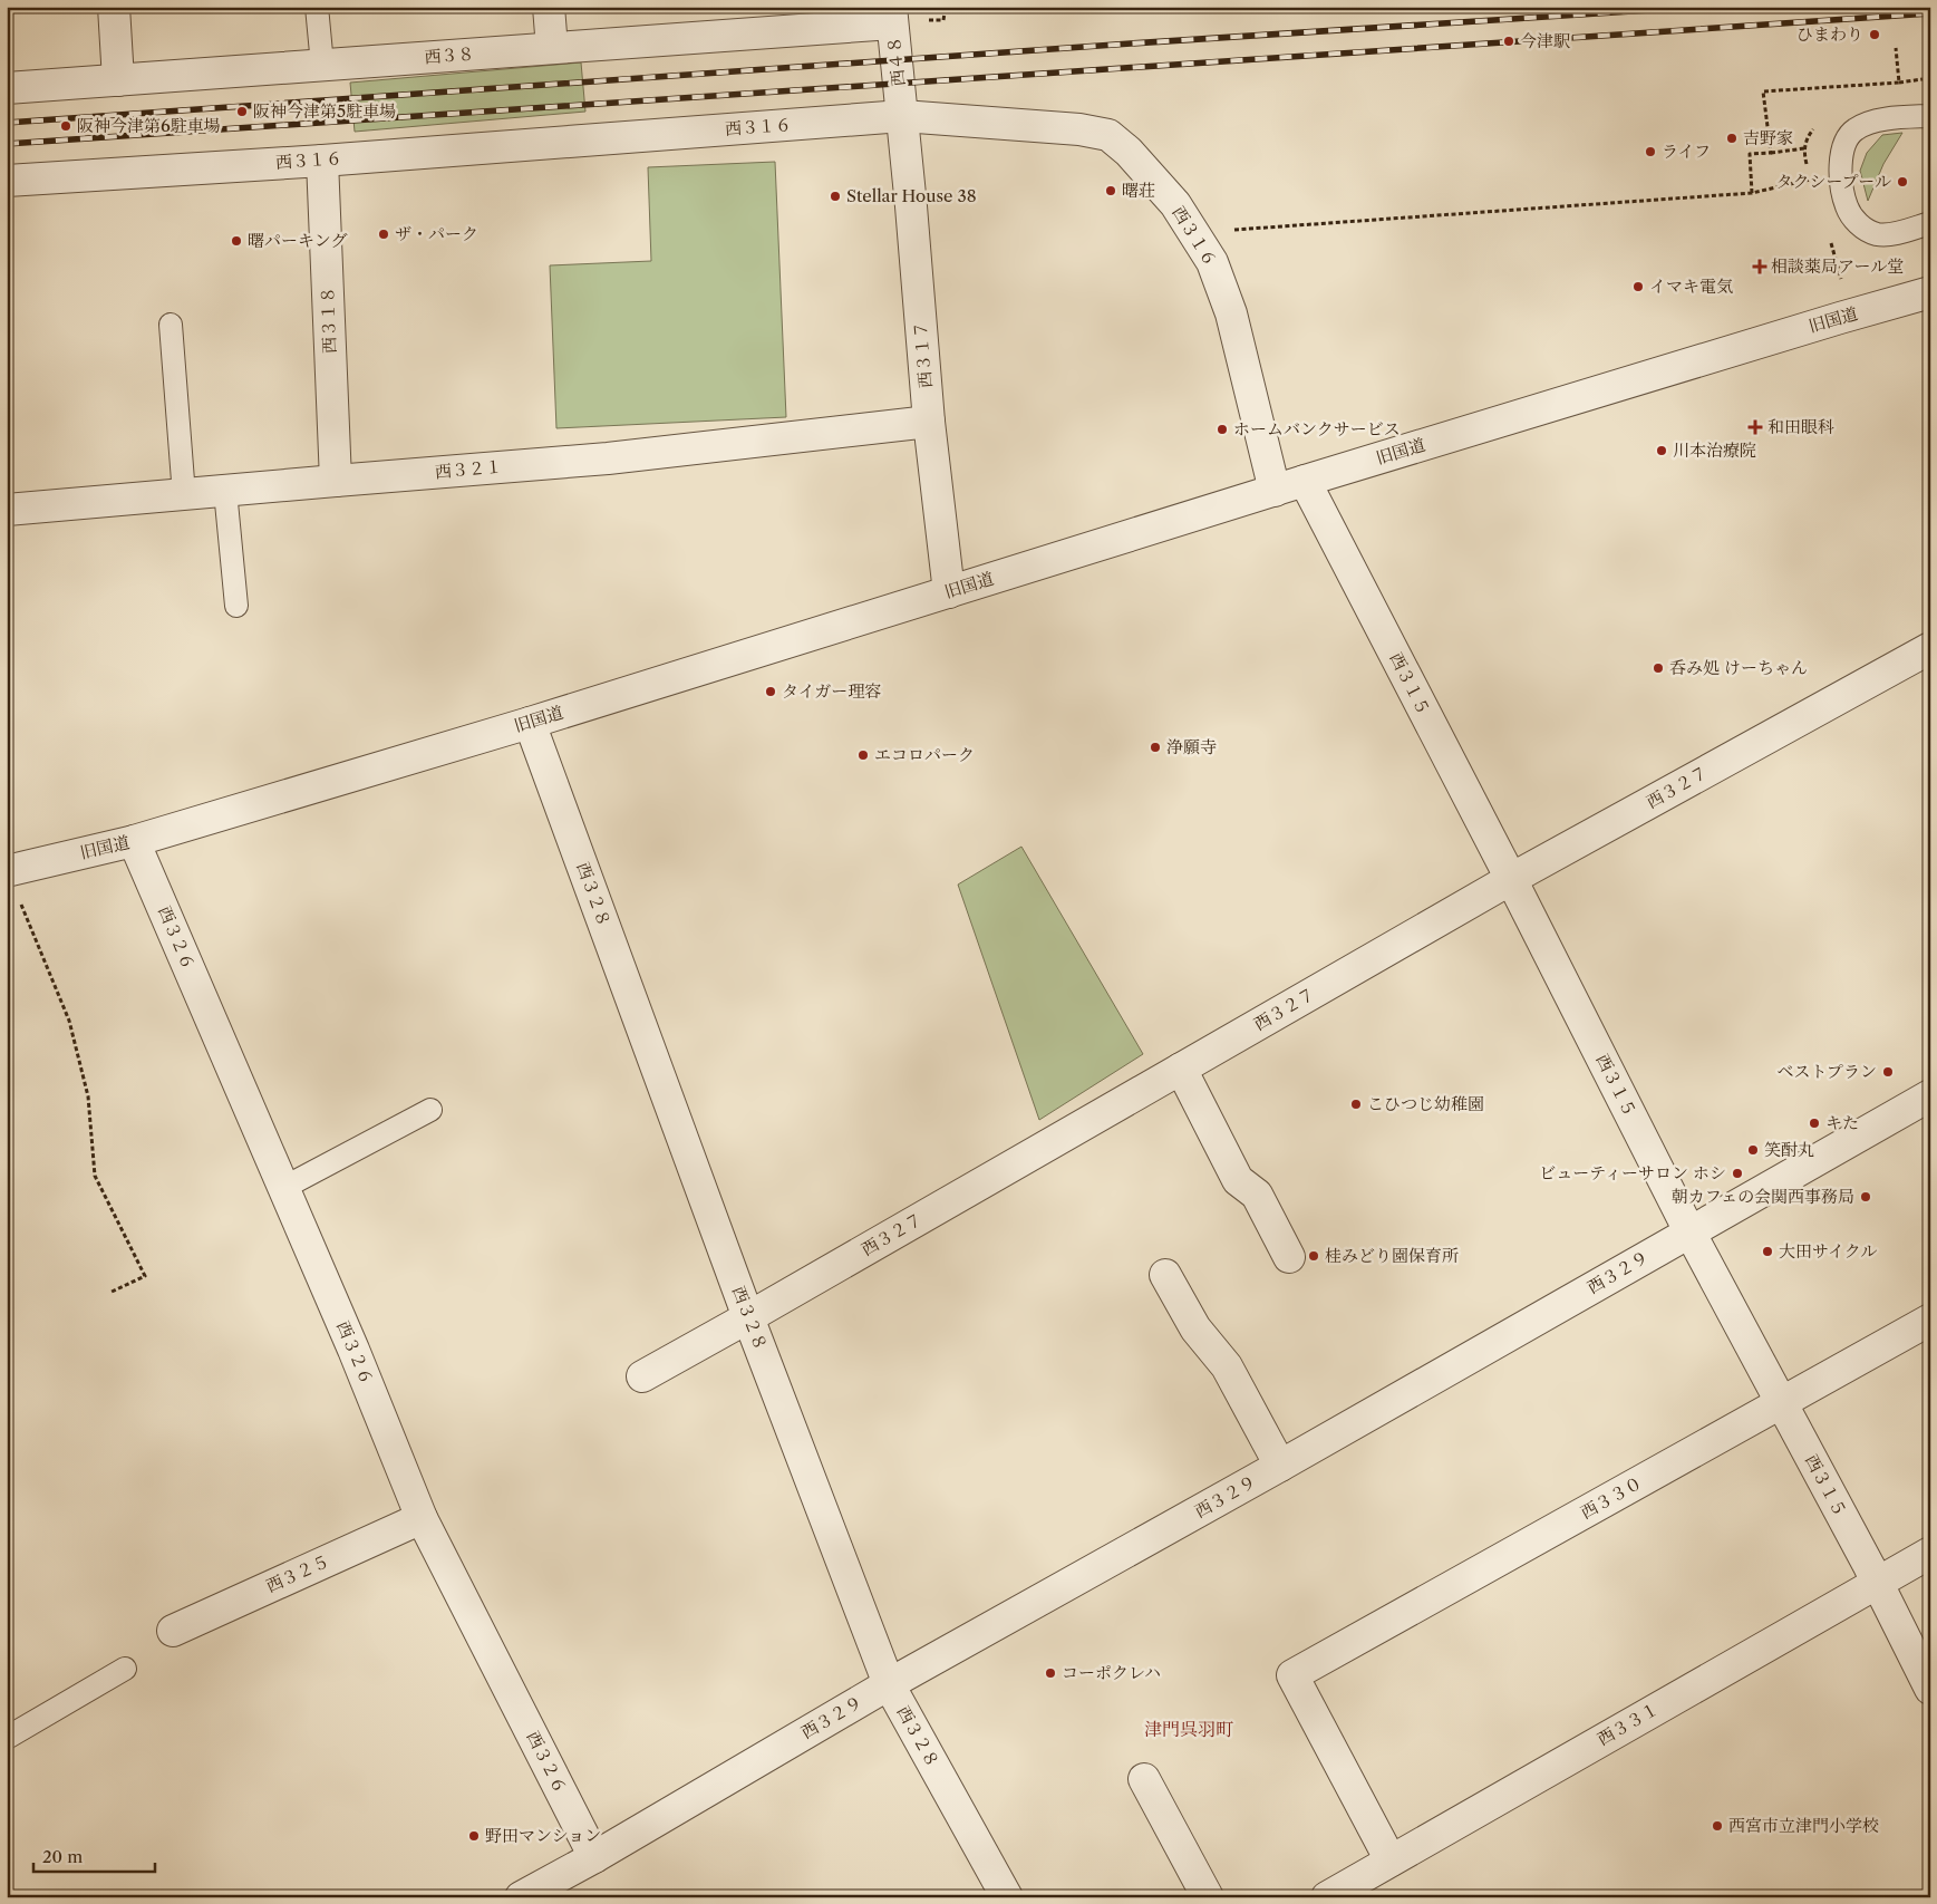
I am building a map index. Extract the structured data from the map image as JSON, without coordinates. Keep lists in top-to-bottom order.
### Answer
{
  "streets": {
    "street": [
      "西３８",
      "西４８",
      "西３１６",
      "西３１８",
      "旧国道",
      "西３１７",
      "西３２１",
      "西３１５",
      "西３２７",
      "西３２８",
      "西３２６",
      "西３２９",
      "西３３０",
      "西３２５",
      "西３３１"
    ]
  },
  "crossings": [
    ["西３８", "西４８"],
    ["西４８", "西３１６"],
    ["西４８", "西３１７"],
    ["西３１６", "西３１８"],
    ["西３１６", "旧国道"],
    ["西３１６", "西３１７"],
    ["西３１８", "西３２１"],
    ["旧国道", "西３１７"],
    ["旧国道", "西３１５"],
    ["旧国道", "西３２８"],
    ["旧国道", "西３２６"],
    ["西３１７", "西３２１"],
    ["西３１５", "西３２７"],
    ["西３１５", "西３２９"],
    ["西３１５", "西３３０"],
    ["西３１５", "西３３１"],
    ["西３２７", "西３２８"],
    ["西３２８", "西３２９"],
    ["西３２６", "西３２９"],
    ["西３２６", "西３２５"],
    ["西３３０", "西３３１"]
  ],
  "districts": ["津門呉羽町"],
  "places": {
    "other": [
      "ひまわり",
      "今津駅",
      "阪神今津第5駐車場",
      "阪神今津第6駐車場",
      "吉野家",
      "ライフ",
      "タクシープール",
      "曙荘",
      "Stellar House 38",
      "ザ・パーク",
      "曙パーキング",
      "イマキ電気",
      "ホームバンクサービス",
      "川本治療院",
      "呑み処 けーちゃん",
      "タイガー理容",
      "浄願寺",
      "エコロパーク",
      "ベストプラン",
      "こひつじ幼稚園",
      "キた",
      "笑酎丸",
      "ビューティーサロン ホシ",
      "朝カフェの会関西事務局",
      "大田サイクル",
      "桂みどり園保育所",
      "コーポクレハ",
      "西宮市立津門小学校",
      "野田マンション"
    ],
    "health": ["相談薬局アール堂", "和田眼科"]
  },
  "scale_bar": "20 m"
}
